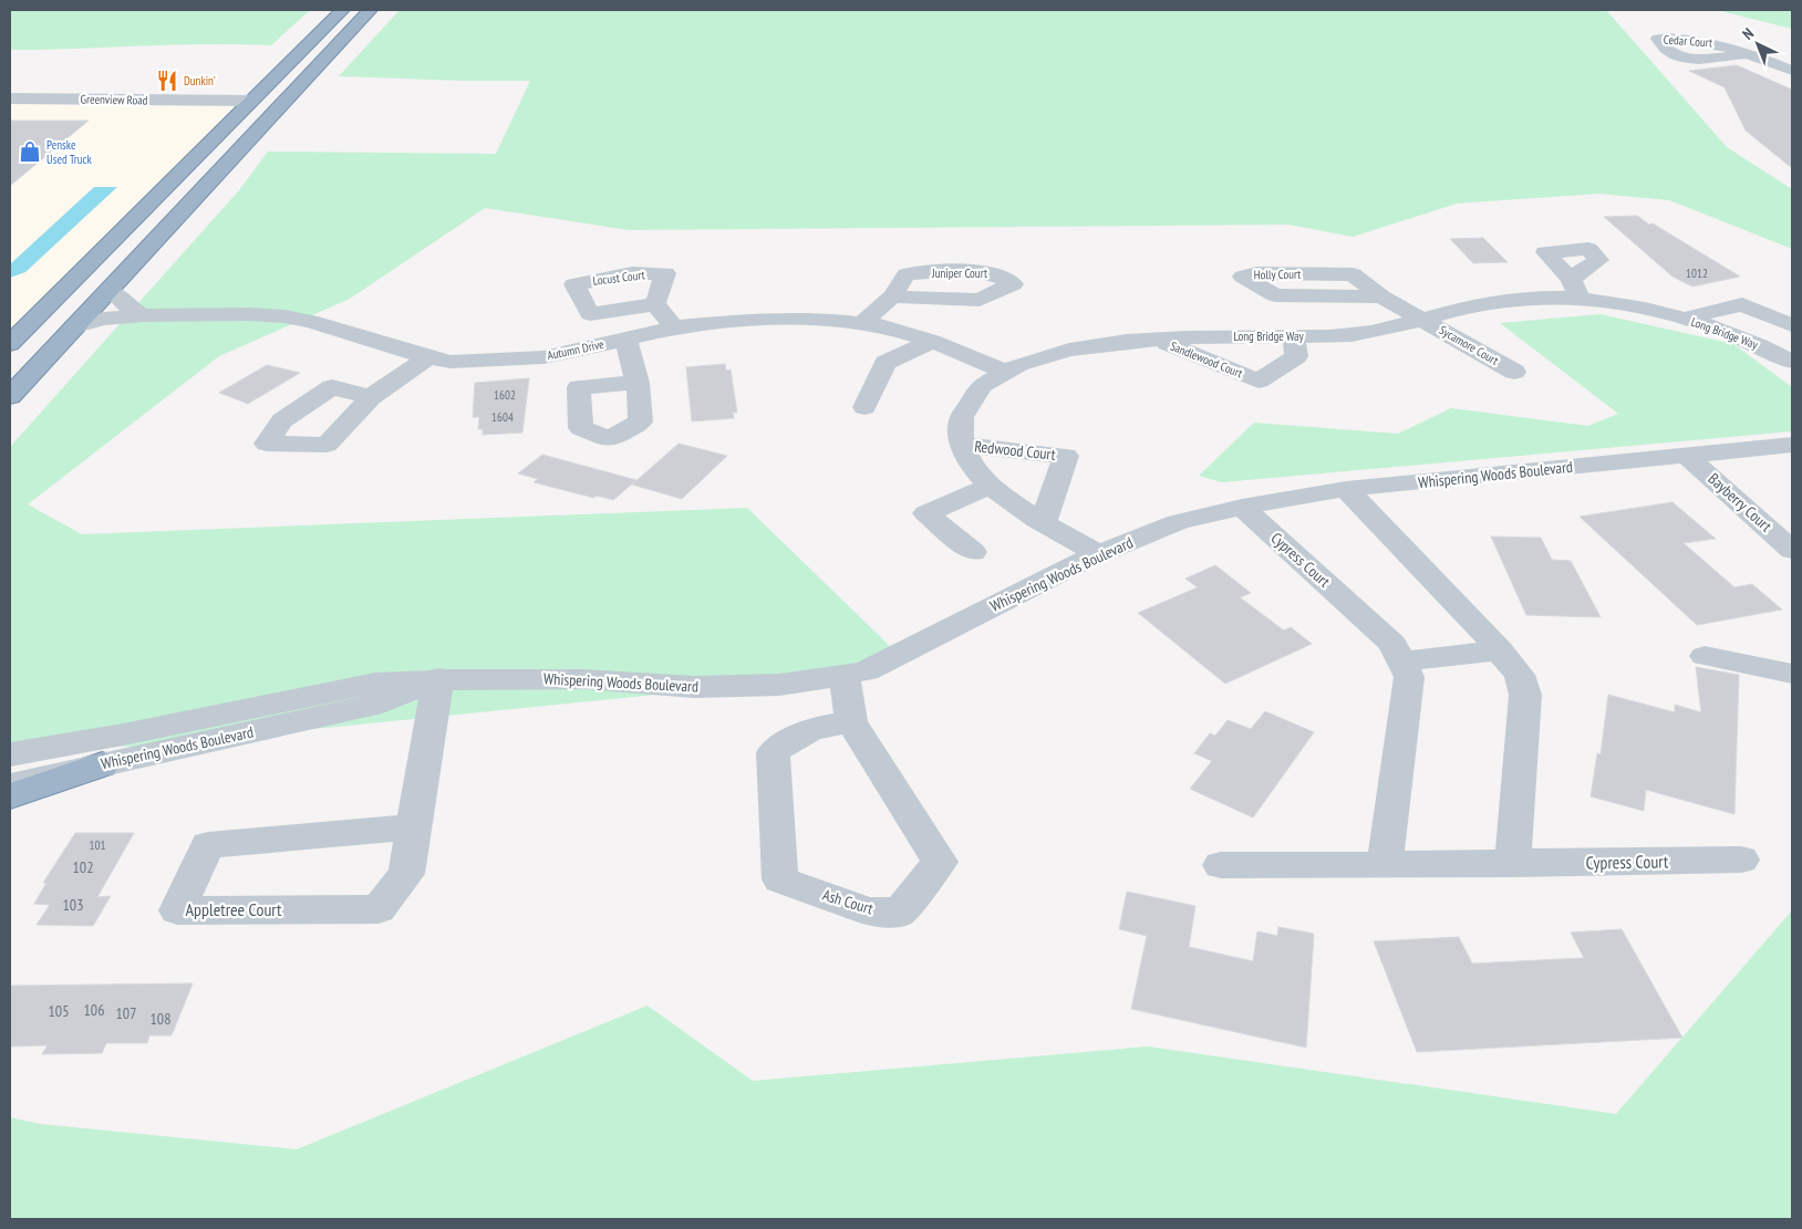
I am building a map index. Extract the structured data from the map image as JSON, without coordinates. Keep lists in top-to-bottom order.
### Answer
{
  "streets": {
    "street": [
      "Greenview Road",
      "Holly Court",
      "Long Bridge Way",
      "Sycamore Court",
      "Autumn Drive",
      "Sandlewood Court",
      "Redwood Court",
      "Whispering Woods Boulevard",
      "Bayberry Court",
      "Cypress Court",
      "Ash Court",
      "Appletree Court"
    ]
  },
  "crossings": [
    ["Holly Court", "Long Bridge Way"],
    ["Holly Court", "Sycamore Court"],
    ["Long Bridge Way", "Sycamore Court"],
    ["Long Bridge Way", "Autumn Drive"],
    ["Long Bridge Way", "Sandlewood Court"],
    ["Long Bridge Way", "Redwood Court"],
    ["Long Bridge Way", "Whispering Woods Boulevard"],
    ["Whispering Woods Boulevard", "Bayberry Court"],
    ["Whispering Woods Boulevard", "Cypress Court"],
    ["Whispering Woods Boulevard", "Ash Court"],
    ["Whispering Woods Boulevard", "Appletree Court"]
  ],
  "places": {
    "restaurant": ["Dunkin'"],
    "shop": ["Penske Used Truck"]
  },
  "house_numbers": [
    "1012",
    "1602",
    "1604",
    "101",
    "102",
    "103",
    "106",
    "105",
    "107",
    "108"
  ],
  "north": "top left"
}
